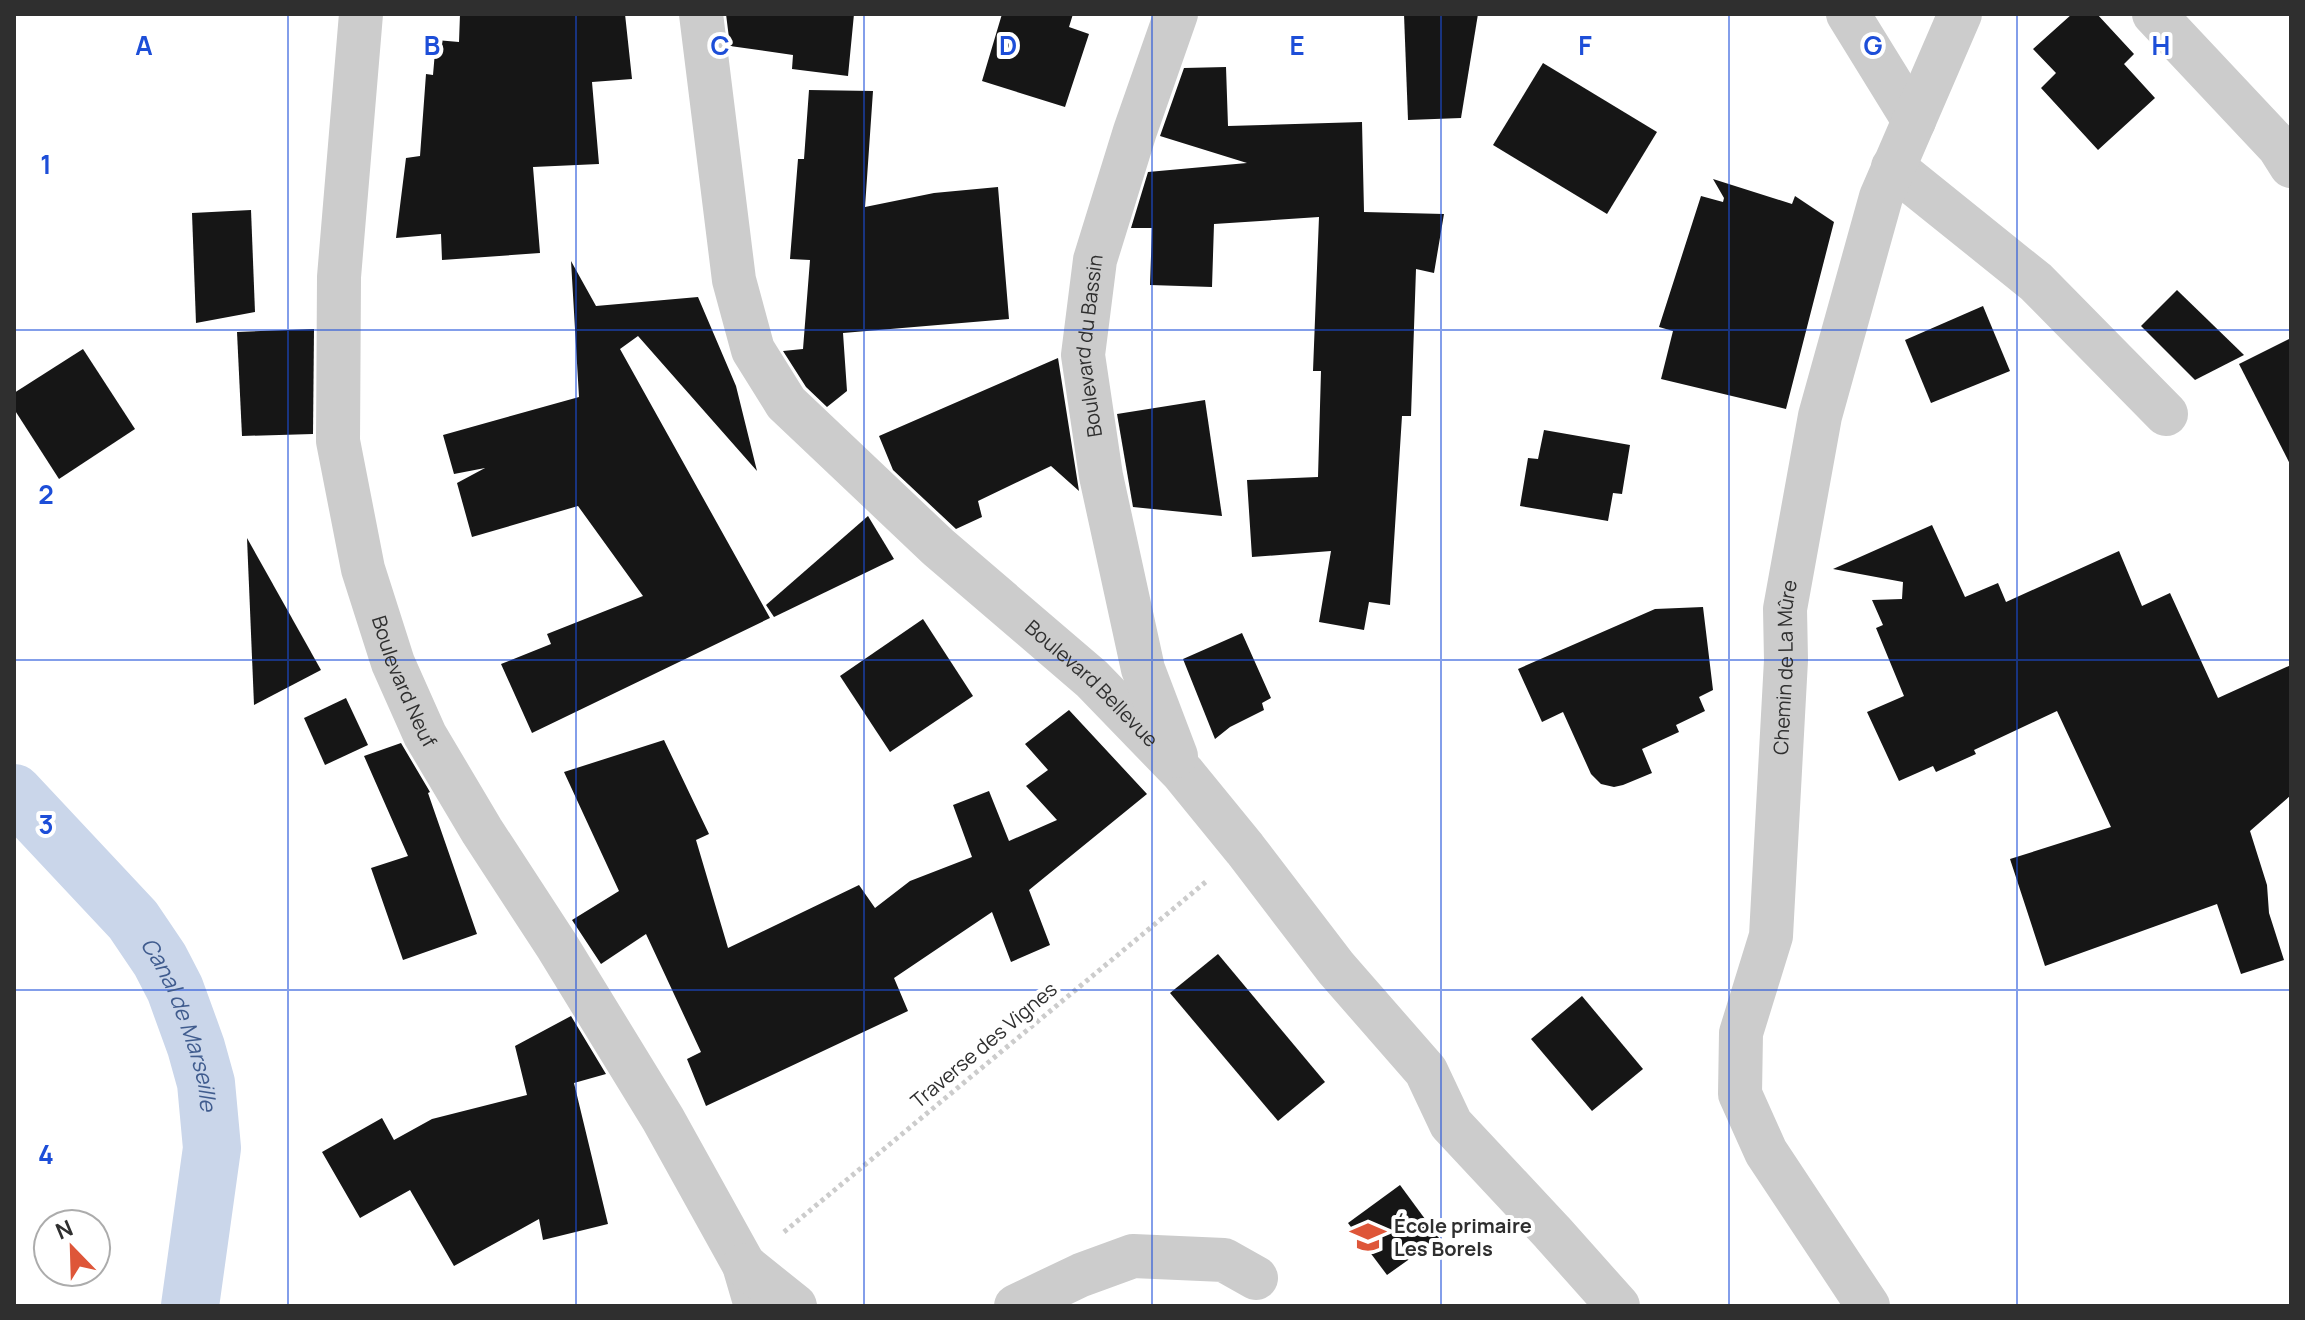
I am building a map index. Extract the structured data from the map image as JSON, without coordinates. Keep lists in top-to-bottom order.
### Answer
{
  "streets": {
    "street": [
      "Boulevard du Bassin",
      "Chemin de La Mûre",
      "Boulevard Neuf",
      "Boulevard Bellevue"
    ],
    "path": ["Traverse des Vignes"]
  },
  "crossings": [
    ["Boulevard du Bassin", "Boulevard Bellevue"],
    ["Boulevard Neuf", "Traverse des Vignes"],
    ["Boulevard Bellevue", "Traverse des Vignes"]
  ],
  "water": ["Canal de Marseille"],
  "places": {
    "school or university": ["École primaire Les Borels"]
  },
  "north": "top left",
  "grid": {
    "columns": [
      "A",
      "B",
      "C",
      "D",
      "E",
      "F",
      "G",
      "H"
    ],
    "rows": [
      "1",
      "2",
      "3",
      "4"
    ]
  }
}
